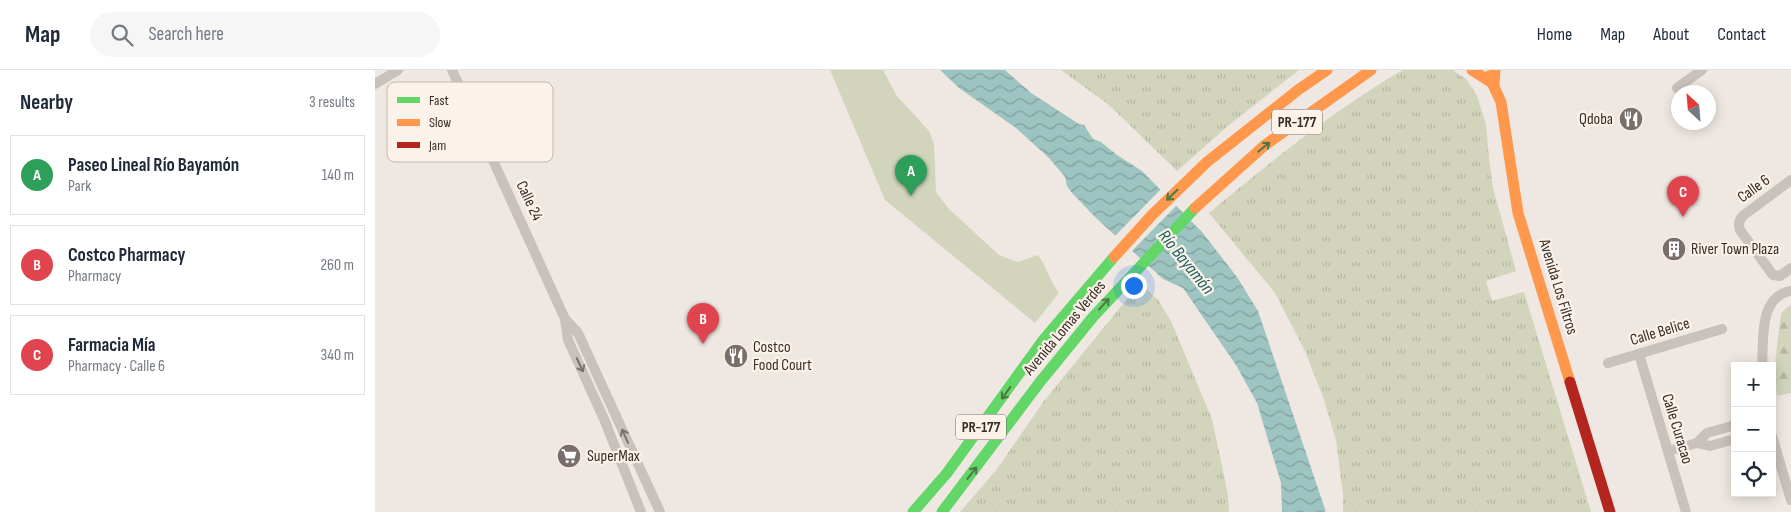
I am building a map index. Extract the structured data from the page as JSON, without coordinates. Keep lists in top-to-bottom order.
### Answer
{
  "streets": {
    "main road": ["PR-177", "Avenida Los Filtros", "Avenida Lomas Verdes"],
    "street": [
      "Calle 6",
      "Calle 24",
      "Calle Belice",
      "Calle Curacao"
    ]
  },
  "crossings": [
    ["Calle Belice", "Calle Curacao"]
  ],
  "water": ["Río Bayamón"],
  "places": {
    "restaurant": ["Qdoba", "Costco Food Court"],
    "building": ["River Town Plaza"],
    "supermarket": ["SuperMax"]
  },
  "legend": ["Fast", "Slow", "Jam"],
  "north": "top left",
  "page": {
    "header": "Map",
    "search": "Search here",
    "nav": [
      "Home",
      "Map",
      "About",
      "Contact"
    ],
    "heading": ["Nearby", "3 results"],
    "list": [
      {
        "mark": "A",
        "name": "Paseo Lineal Río Bayamón",
        "note": "Park",
        "value": "140 m"
      },
      {
        "mark": "B",
        "name": "Costco Pharmacy",
        "note": "Pharmacy",
        "value": "260 m"
      },
      {
        "mark": "C",
        "name": "Farmacia Mía",
        "note": "Pharmacy · Calle 6",
        "value": "340 m"
      }
    ],
    "pins": ["A", "C", "B"],
    "map_buttons": ["+", "−"]
  }
}
